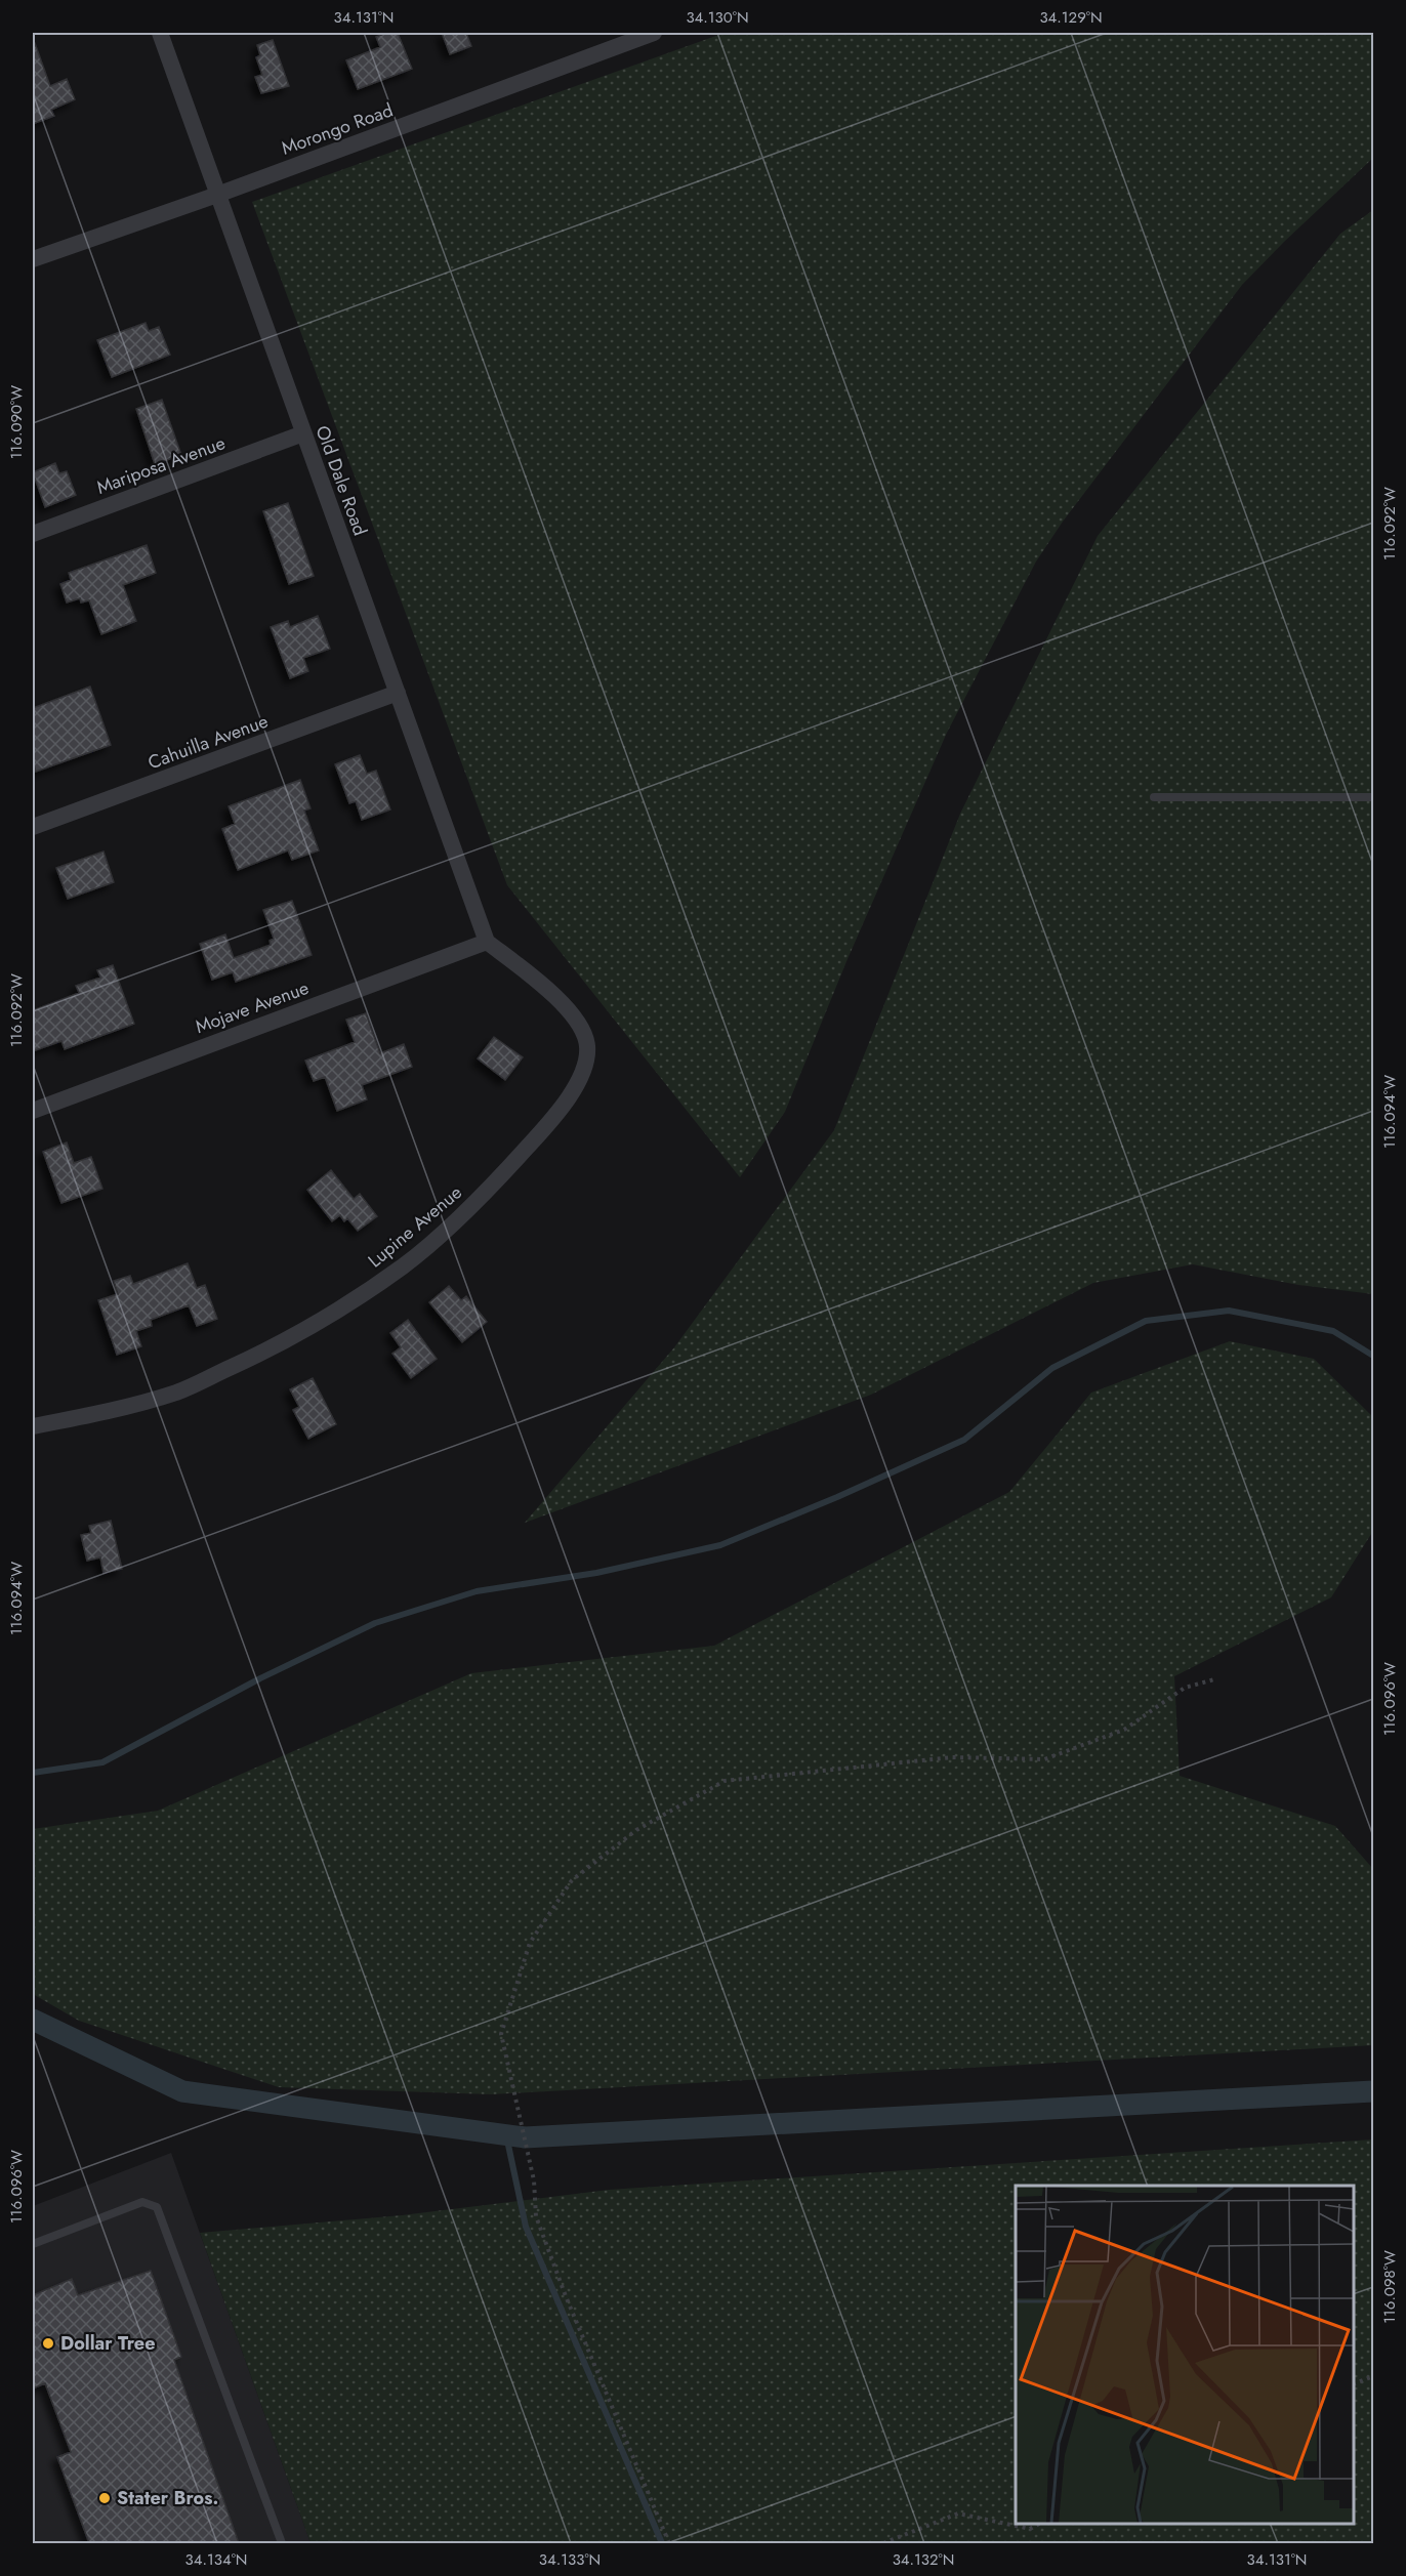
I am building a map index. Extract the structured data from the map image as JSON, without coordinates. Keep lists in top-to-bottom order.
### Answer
{
  "streets": {
    "street": [
      "Morongo Road",
      "Mariposa Avenue",
      "Old Dale Road",
      "Cahuilla Avenue",
      "Mojave Avenue",
      "Lupine Avenue"
    ]
  },
  "crossings": [
    ["Morongo Road", "Old Dale Road"],
    ["Mariposa Avenue", "Old Dale Road"],
    ["Old Dale Road", "Cahuilla Avenue"],
    ["Old Dale Road", "Mojave Avenue"],
    ["Old Dale Road", "Lupine Avenue"],
    ["Mojave Avenue", "Lupine Avenue"]
  ],
  "places": ["Dollar Tree", "Stater Bros."],
  "coordinates": [
    "34.131°N",
    "34.130°N",
    "34.129°N",
    "116.090°W",
    "116.092°W",
    "116.094°W",
    "116.096°W",
    "116.098°W",
    "34.134°N",
    "34.133°N",
    "34.132°N"
  ]
}
